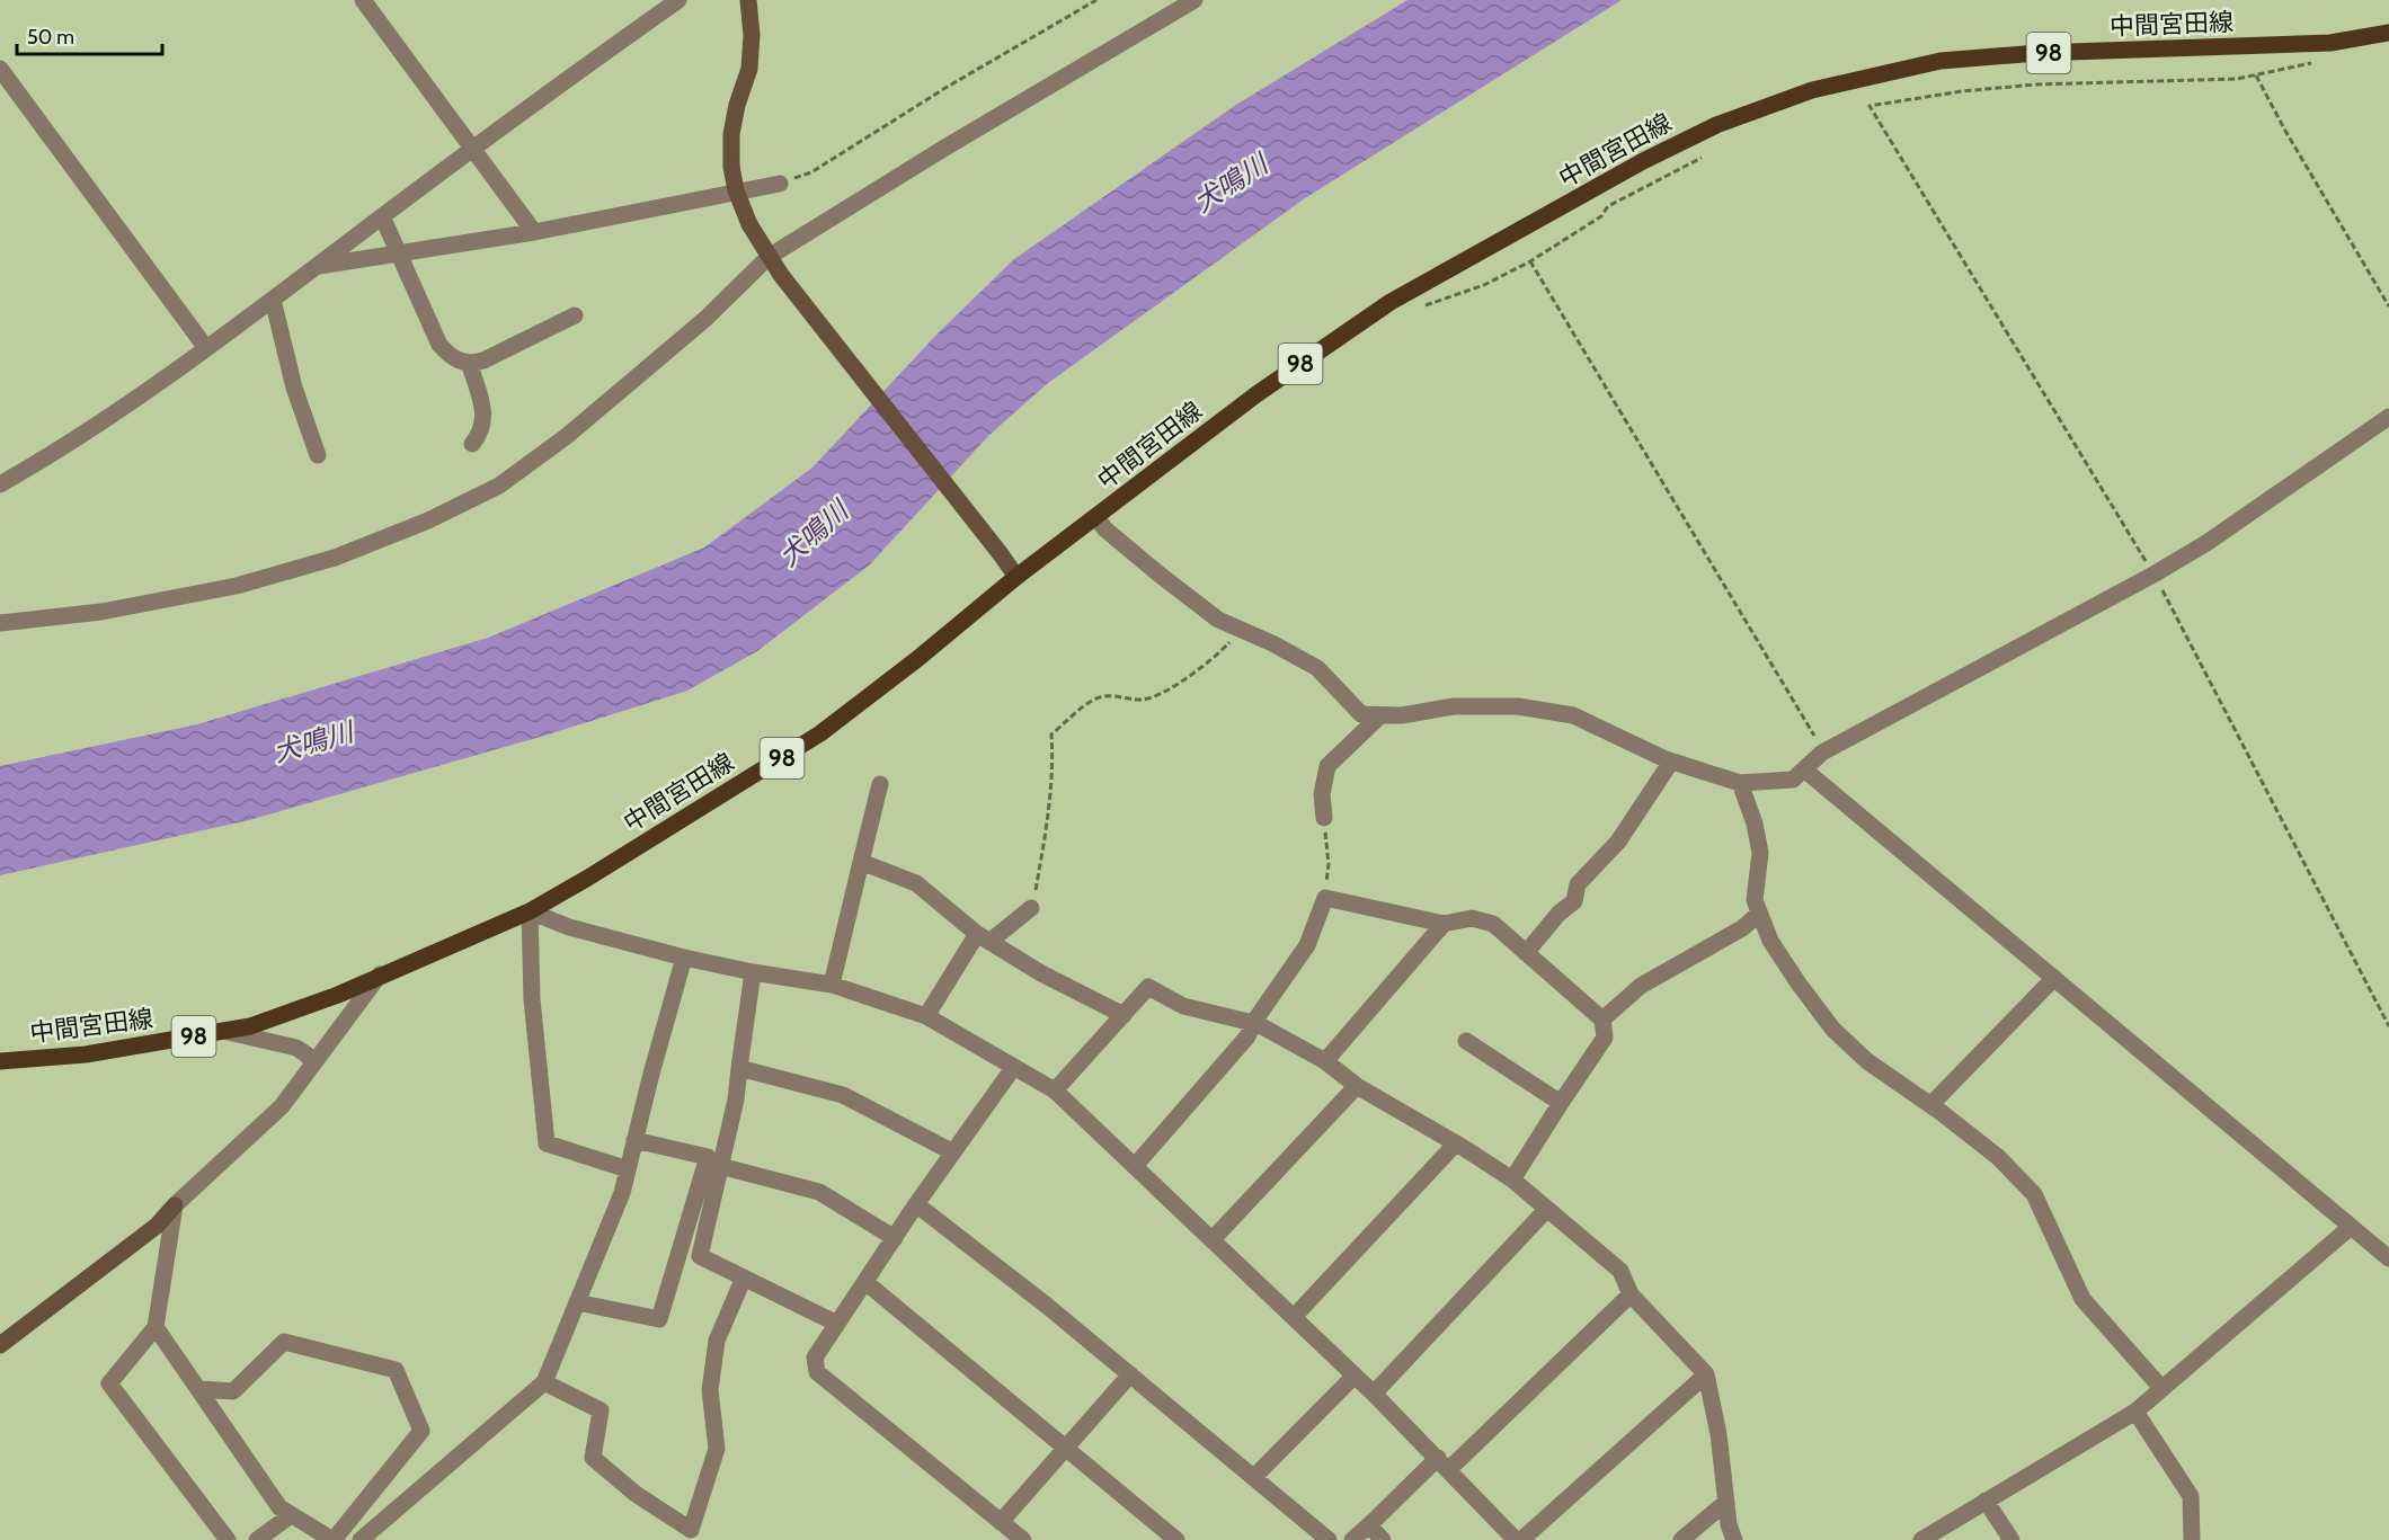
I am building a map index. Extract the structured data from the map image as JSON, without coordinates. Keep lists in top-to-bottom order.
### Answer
{
  "streets": {
    "main road": ["中間宮田線", "98"]
  },
  "water": ["犬鳴川"],
  "scale_bar": "50 m"
}
